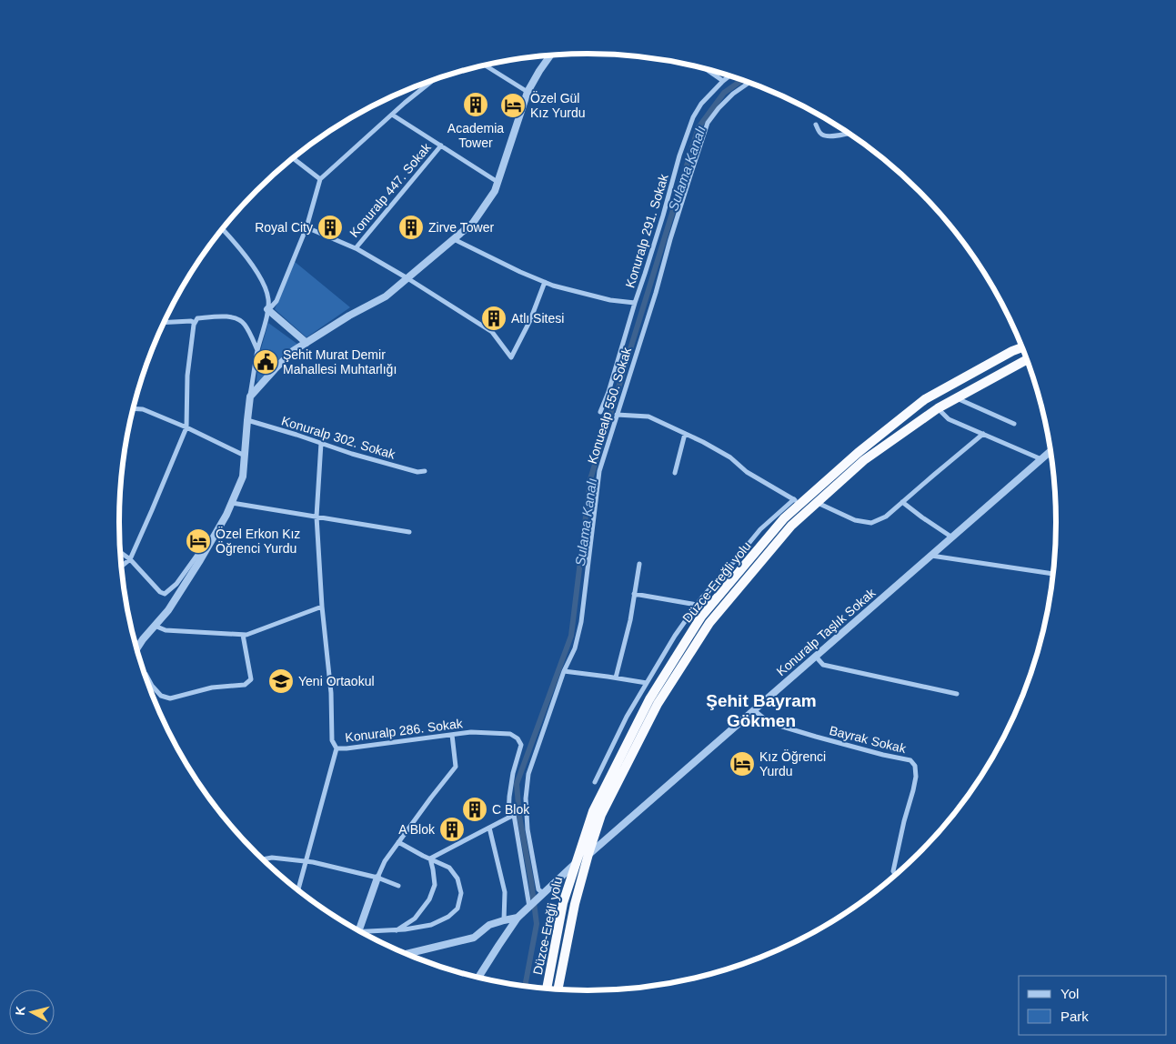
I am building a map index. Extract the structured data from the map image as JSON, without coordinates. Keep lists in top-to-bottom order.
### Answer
{
  "streets": {
    "highway": ["Düzce-Ereğli yolu"],
    "street": [
      "Konuralp 447. Sokak",
      "Konuralp 291. Sokak",
      "Konuealp 550. Sokak",
      "Konuralp 302. Sokak",
      "Konuralp Taşlık Sokak",
      "Konuralp 286. Sokak",
      "Bayrak Sokak"
    ]
  },
  "crossings": [
    ["Konuralp 302. Sokak", "Konuralp 286. Sokak"],
    ["Düzce-Ereğli yolu", "Konuralp Taşlık Sokak"],
    ["Konuralp Taşlık Sokak", "Bayrak Sokak"]
  ],
  "districts": ["Şehit Bayram Gökmen"],
  "water": ["Sulama Kanalı"],
  "places": {
    "building": [
      "Academia Tower",
      "Royal City",
      "Zirve Tower",
      "Atlı Sitesi",
      "C Blok",
      "A Blok"
    ],
    "hotel": ["Özel Gül Kız Yurdu", "Özel Erkon Kız Öğrenci Yurdu", "Kız Öğrenci Yurdu"],
    "public building": ["Şehit Murat Demir Mahallesi Muhtarlığı"],
    "school or university": ["Yeni Ortaokul"]
  },
  "legend": ["Yol", "Park"],
  "north": "left"
}
